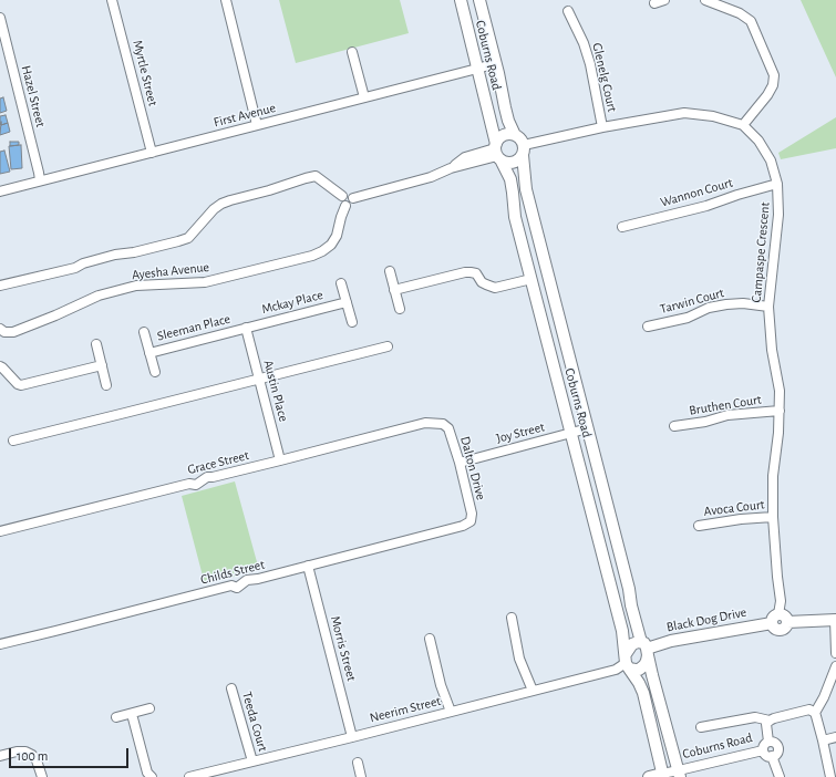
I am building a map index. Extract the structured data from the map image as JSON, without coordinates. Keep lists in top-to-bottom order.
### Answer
{
  "streets": {
    "street": [
      "Coburns Road",
      "Myrtle Street",
      "Glenelg Court",
      "Hazel Street",
      "First Avenue",
      "Wannon Court",
      "Campaspe Crescent",
      "Ayesha Avenue",
      "Tarwin Court",
      "Mckay Place",
      "Sleeman Place",
      "Austin Place",
      "Bruthen Court",
      "Joy Street",
      "Grace Street",
      "Dalton Drive",
      "Avoca Court",
      "Childs Street",
      "Black Dog Drive",
      "Morris Street",
      "Neerim Street",
      "Teeda Court"
    ]
  },
  "crossings": [
    ["Coburns Road", "First Avenue"],
    ["Coburns Road", "Campaspe Crescent"],
    ["Coburns Road", "Joy Street"],
    ["Coburns Road", "Black Dog Drive"],
    ["Coburns Road", "Neerim Street"],
    ["Myrtle Street", "First Avenue"],
    ["Glenelg Court", "Campaspe Crescent"],
    ["Hazel Street", "First Avenue"],
    ["Wannon Court", "Campaspe Crescent"],
    ["Campaspe Crescent", "Tarwin Court"],
    ["Campaspe Crescent", "Bruthen Court"],
    ["Campaspe Crescent", "Avoca Court"],
    ["Campaspe Crescent", "Black Dog Drive"],
    ["Mckay Place", "Sleeman Place"],
    ["Mckay Place", "Austin Place"],
    ["Sleeman Place", "Austin Place"],
    ["Austin Place", "Grace Street"],
    ["Joy Street", "Dalton Drive"],
    ["Grace Street", "Dalton Drive"],
    ["Dalton Drive", "Childs Street"],
    ["Childs Street", "Morris Street"],
    ["Black Dog Drive", "Neerim Street"],
    ["Morris Street", "Neerim Street"],
    ["Neerim Street", "Teeda Court"]
  ],
  "scale_bar": "100 m"
}
